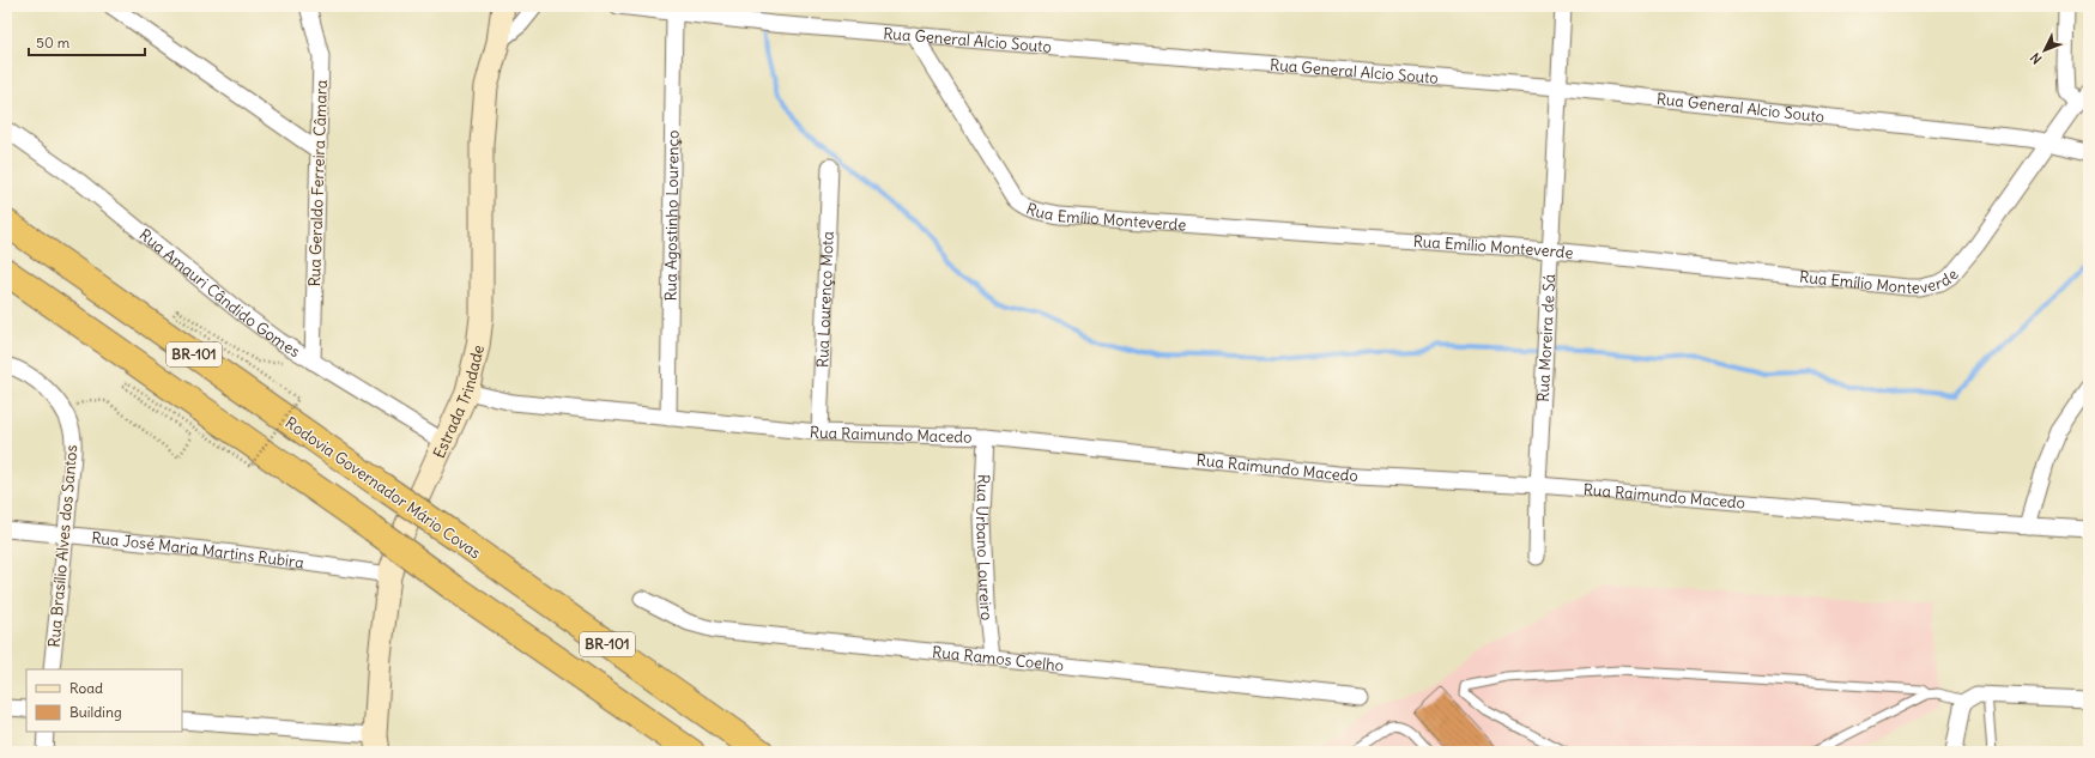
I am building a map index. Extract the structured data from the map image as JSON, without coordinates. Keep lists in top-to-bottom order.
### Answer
{
  "streets": {
    "highway": ["BR-101", "Rodovia Governador Mário Covas"],
    "street": [
      "Rua General Alcio Souto",
      "Rua Geraldo Ferreira Câmara",
      "Rua Emílio Monteverde",
      "Rua Agostinho Lourenço",
      "Rua Amauri Cândido Gomes",
      "Rua Lourenço Mota",
      "Rua Moreira de Sá",
      "Estrada Trindade",
      "Rua Raimundo Macedo",
      "Rua Brasílio Alves dos Santos",
      "Rua Urbano Loureiro",
      "Rua José Maria Martins Rubira",
      "Rua Ramos Coelho"
    ]
  },
  "crossings": [
    ["Rua General Alcio Souto", "Rua Emílio Monteverde"],
    ["Rua General Alcio Souto", "Rua Agostinho Lourenço"],
    ["Rua General Alcio Souto", "Rua Moreira de Sá"],
    ["Rua Geraldo Ferreira Câmara", "Rua Amauri Cândido Gomes"],
    ["Rua Emílio Monteverde", "Rua Moreira de Sá"],
    ["Rua Agostinho Lourenço", "Rua Raimundo Macedo"],
    ["Rua Amauri Cândido Gomes", "Estrada Trindade"],
    ["Rua Lourenço Mota", "Rua Raimundo Macedo"],
    ["Rua Moreira de Sá", "Rua Raimundo Macedo"],
    ["Estrada Trindade", "Rua Raimundo Macedo"],
    ["Estrada Trindade", "Rua José Maria Martins Rubira"],
    ["Rua Raimundo Macedo", "Rua Urbano Loureiro"],
    ["Rua Brasílio Alves dos Santos", "Rua José Maria Martins Rubira"],
    ["Rua Urbano Loureiro", "Rua Ramos Coelho"]
  ],
  "legend": ["Road", "Building"],
  "scale_bar": "50 m",
  "north": "bottom left"
}
